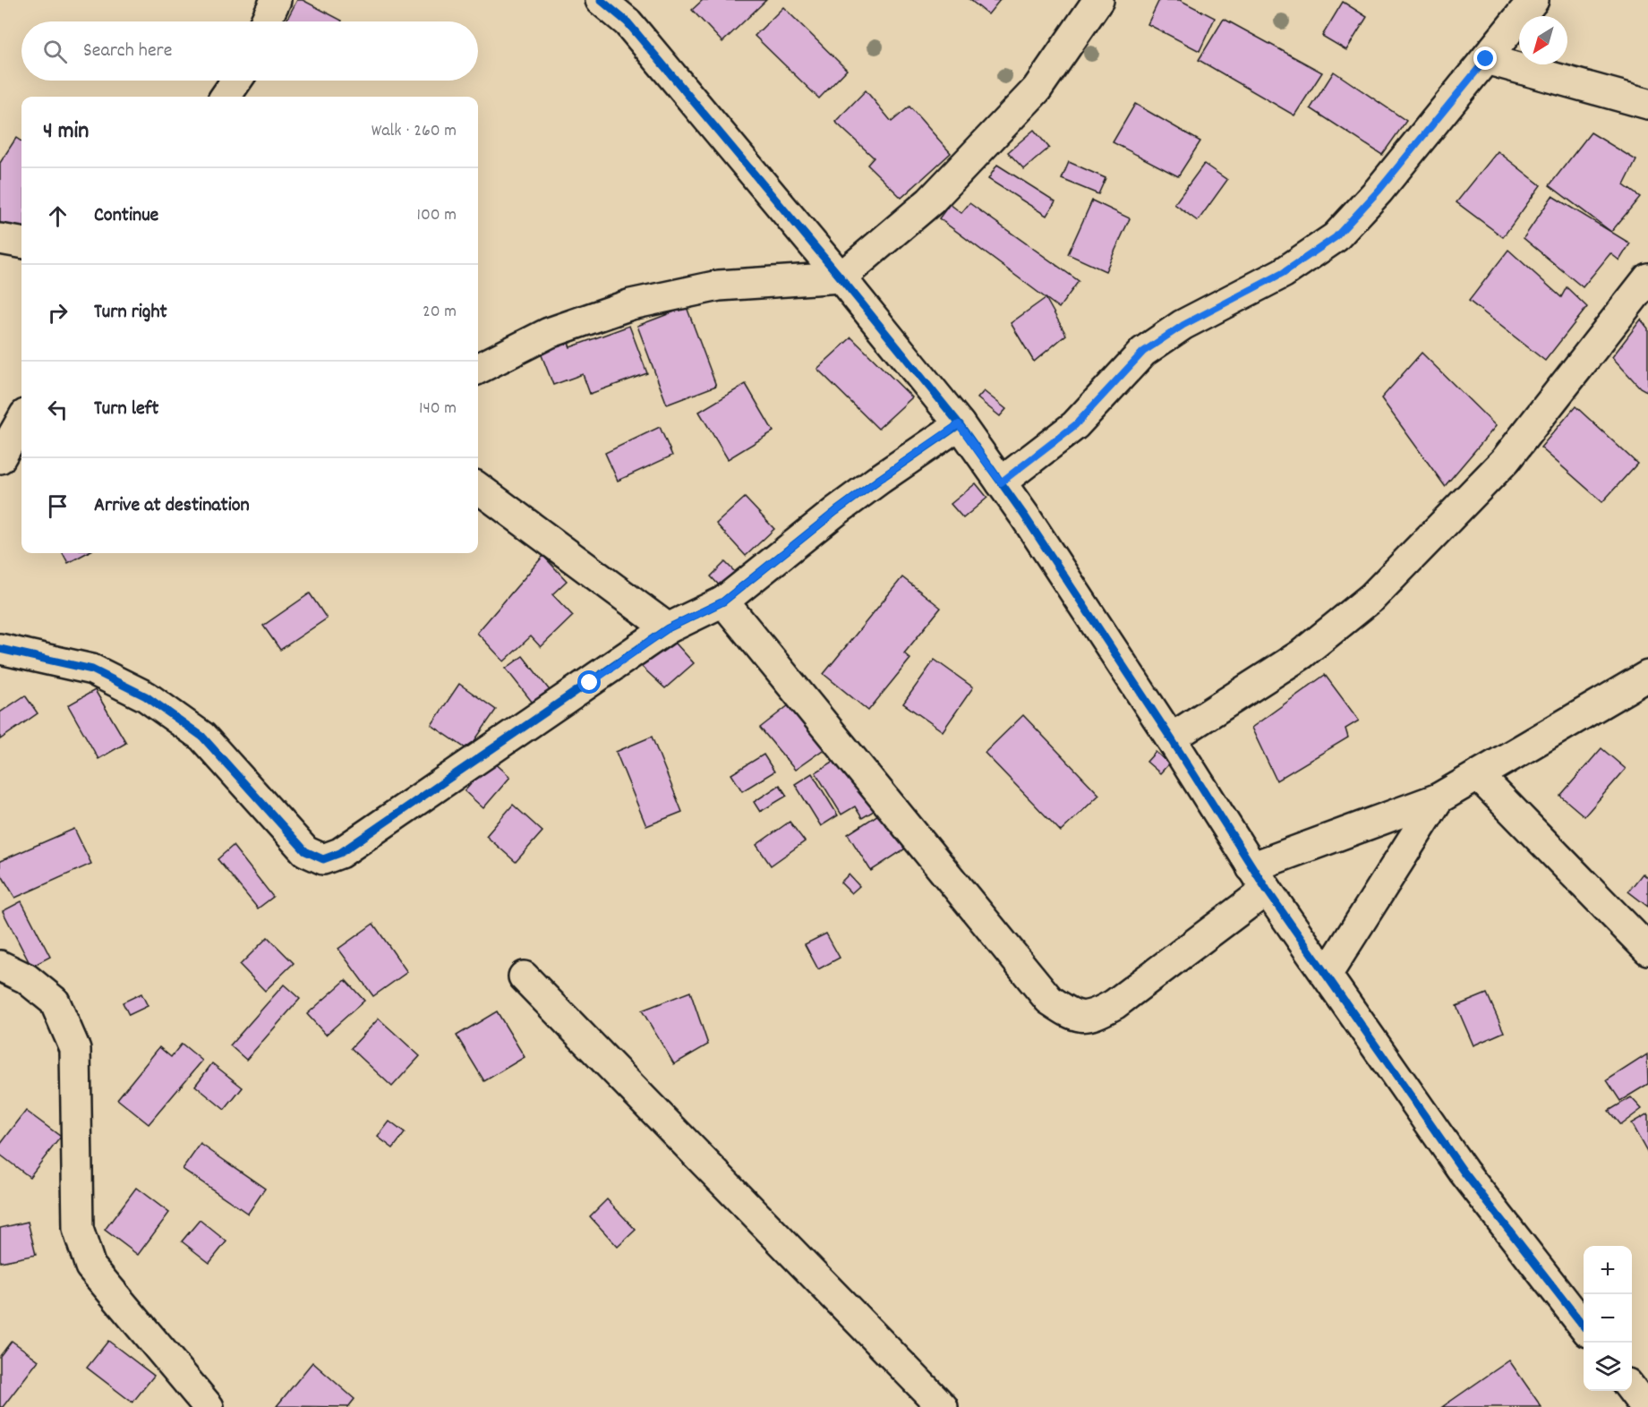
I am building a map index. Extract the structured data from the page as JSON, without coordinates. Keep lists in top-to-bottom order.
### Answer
{
  "north": "bottom left",
  "page": {
    "search": "Search here",
    "heading": ["4 min", "Walk · 260 m"],
    "list": [
      ["Continue", "100 m"],
      ["Turn right", "20 m"],
      ["Turn left", "140 m"],
      "Arrive at destination"
    ],
    "map_buttons": ["+", "−"]
  }
}
